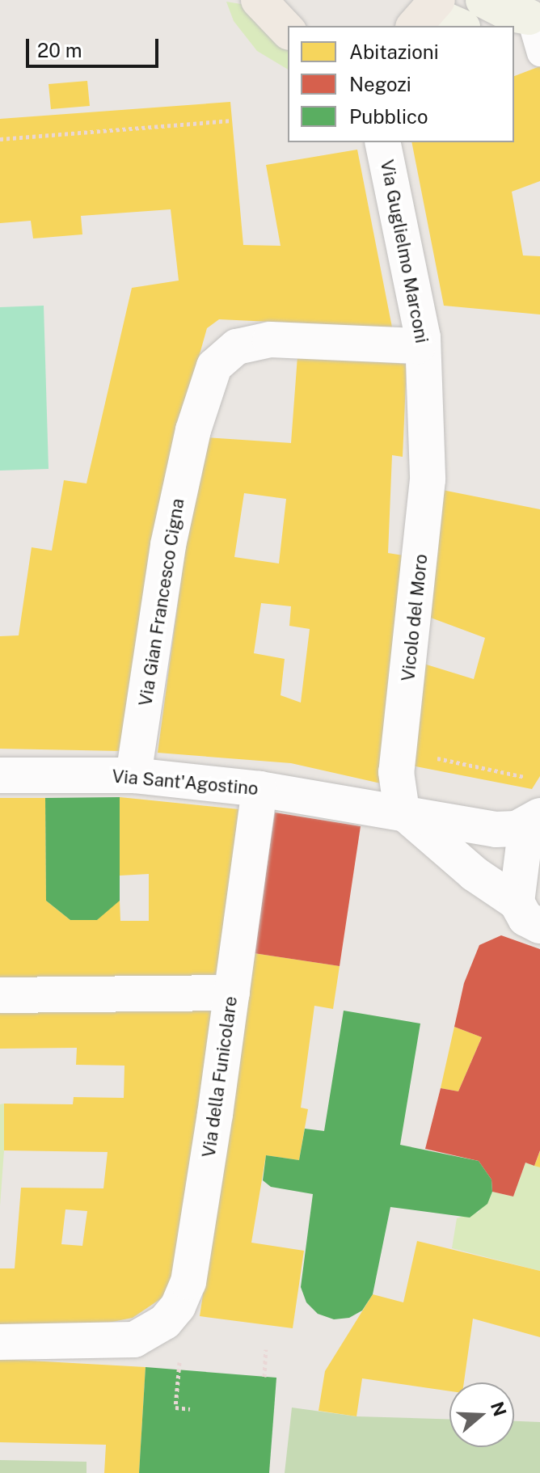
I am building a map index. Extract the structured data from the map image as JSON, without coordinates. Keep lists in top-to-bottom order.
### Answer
{
  "streets": {
    "street": [
      "Via Guglielmo Marconi",
      "Via Gian Francesco Cigna",
      "Vicolo del Moro",
      "Via Sant'Agostino",
      "Via della Funicolare"
    ]
  },
  "crossings": [
    ["Via Guglielmo Marconi", "Vicolo del Moro"],
    ["Via Gian Francesco Cigna", "Via Sant'Agostino"],
    ["Vicolo del Moro", "Via Sant'Agostino"],
    ["Via Sant'Agostino", "Via della Funicolare"]
  ],
  "legend": ["Abitazioni", "Negozi", "Pubblico"],
  "scale_bar": "20 m",
  "north": "right"
}
